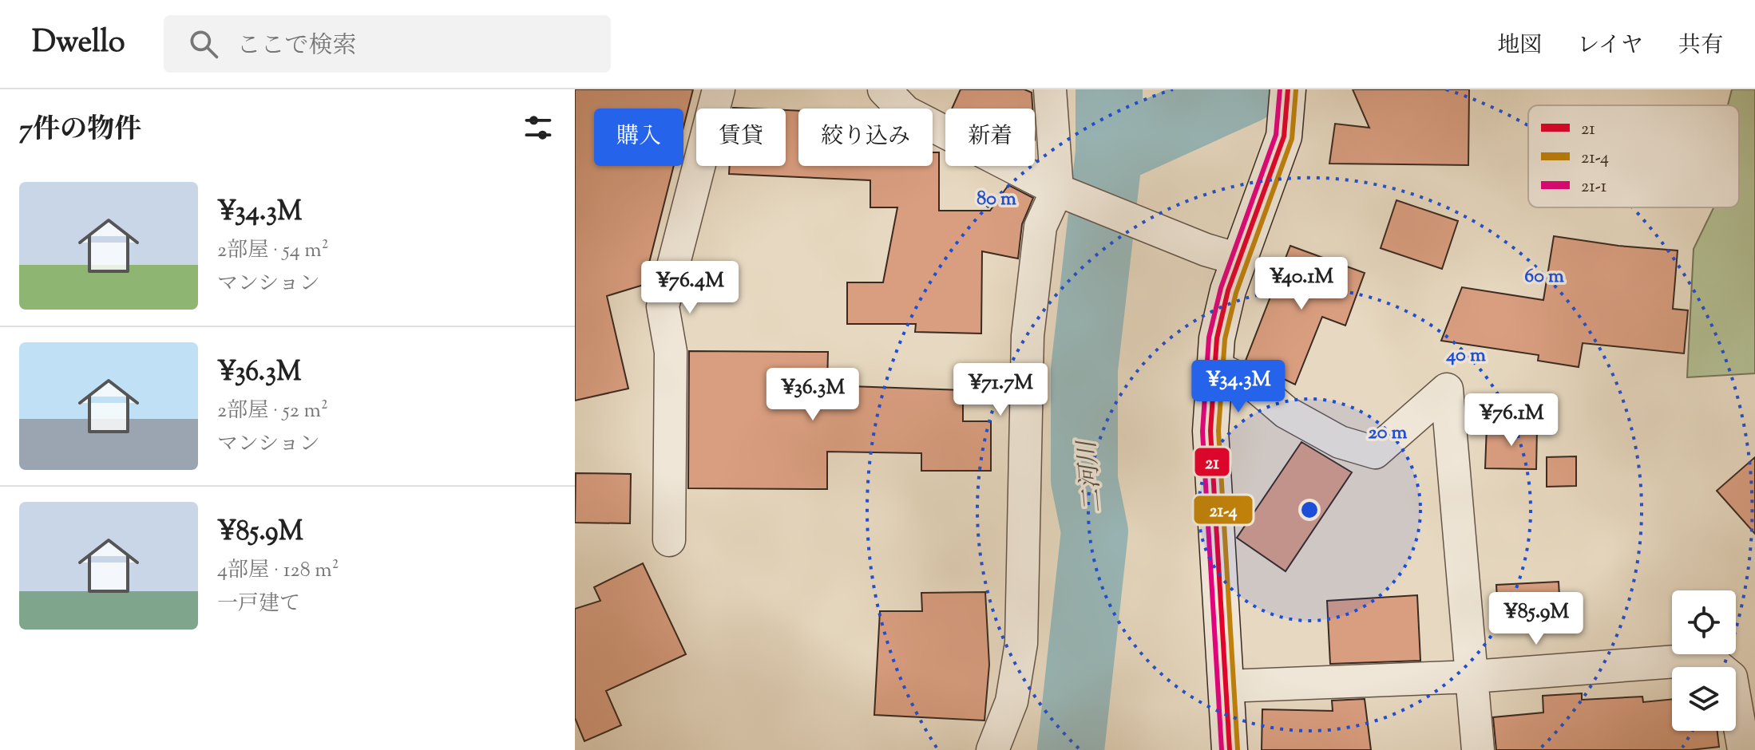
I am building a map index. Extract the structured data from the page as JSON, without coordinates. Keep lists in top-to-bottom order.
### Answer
{
  "water": ["二河川"],
  "lines": ["transit line 21", "transit line 21-1", "transit line 21-4"],
  "legend": ["21", "21-4", "21-1"],
  "page": {
    "header": "Dwello",
    "search": "ここで検索",
    "nav": ["地図", "レイヤ", "共有"],
    "heading": "7件の物件",
    "chip": [
      "購入",
      "賃貸",
      "絞り込み",
      "新着"
    ],
    "list": [
      {
        "name": "¥34.3M",
        "note": "2部屋 · 54 m² · マンション"
      },
      {
        "name": "¥36.3M",
        "note": "2部屋 · 52 m² · マンション"
      },
      {
        "name": "¥85.9M",
        "note": "4部屋 · 128 m² · 一戸建て"
      }
    ],
    "price": [
      "¥40.1M",
      "¥76.4M",
      "¥34.3M",
      "¥71.7M",
      "¥36.3M",
      "¥76.1M",
      "¥85.9M"
    ]
  },
  "rings": [
    "80 m",
    "60 m",
    "40 m",
    "20 m"
  ]
}
